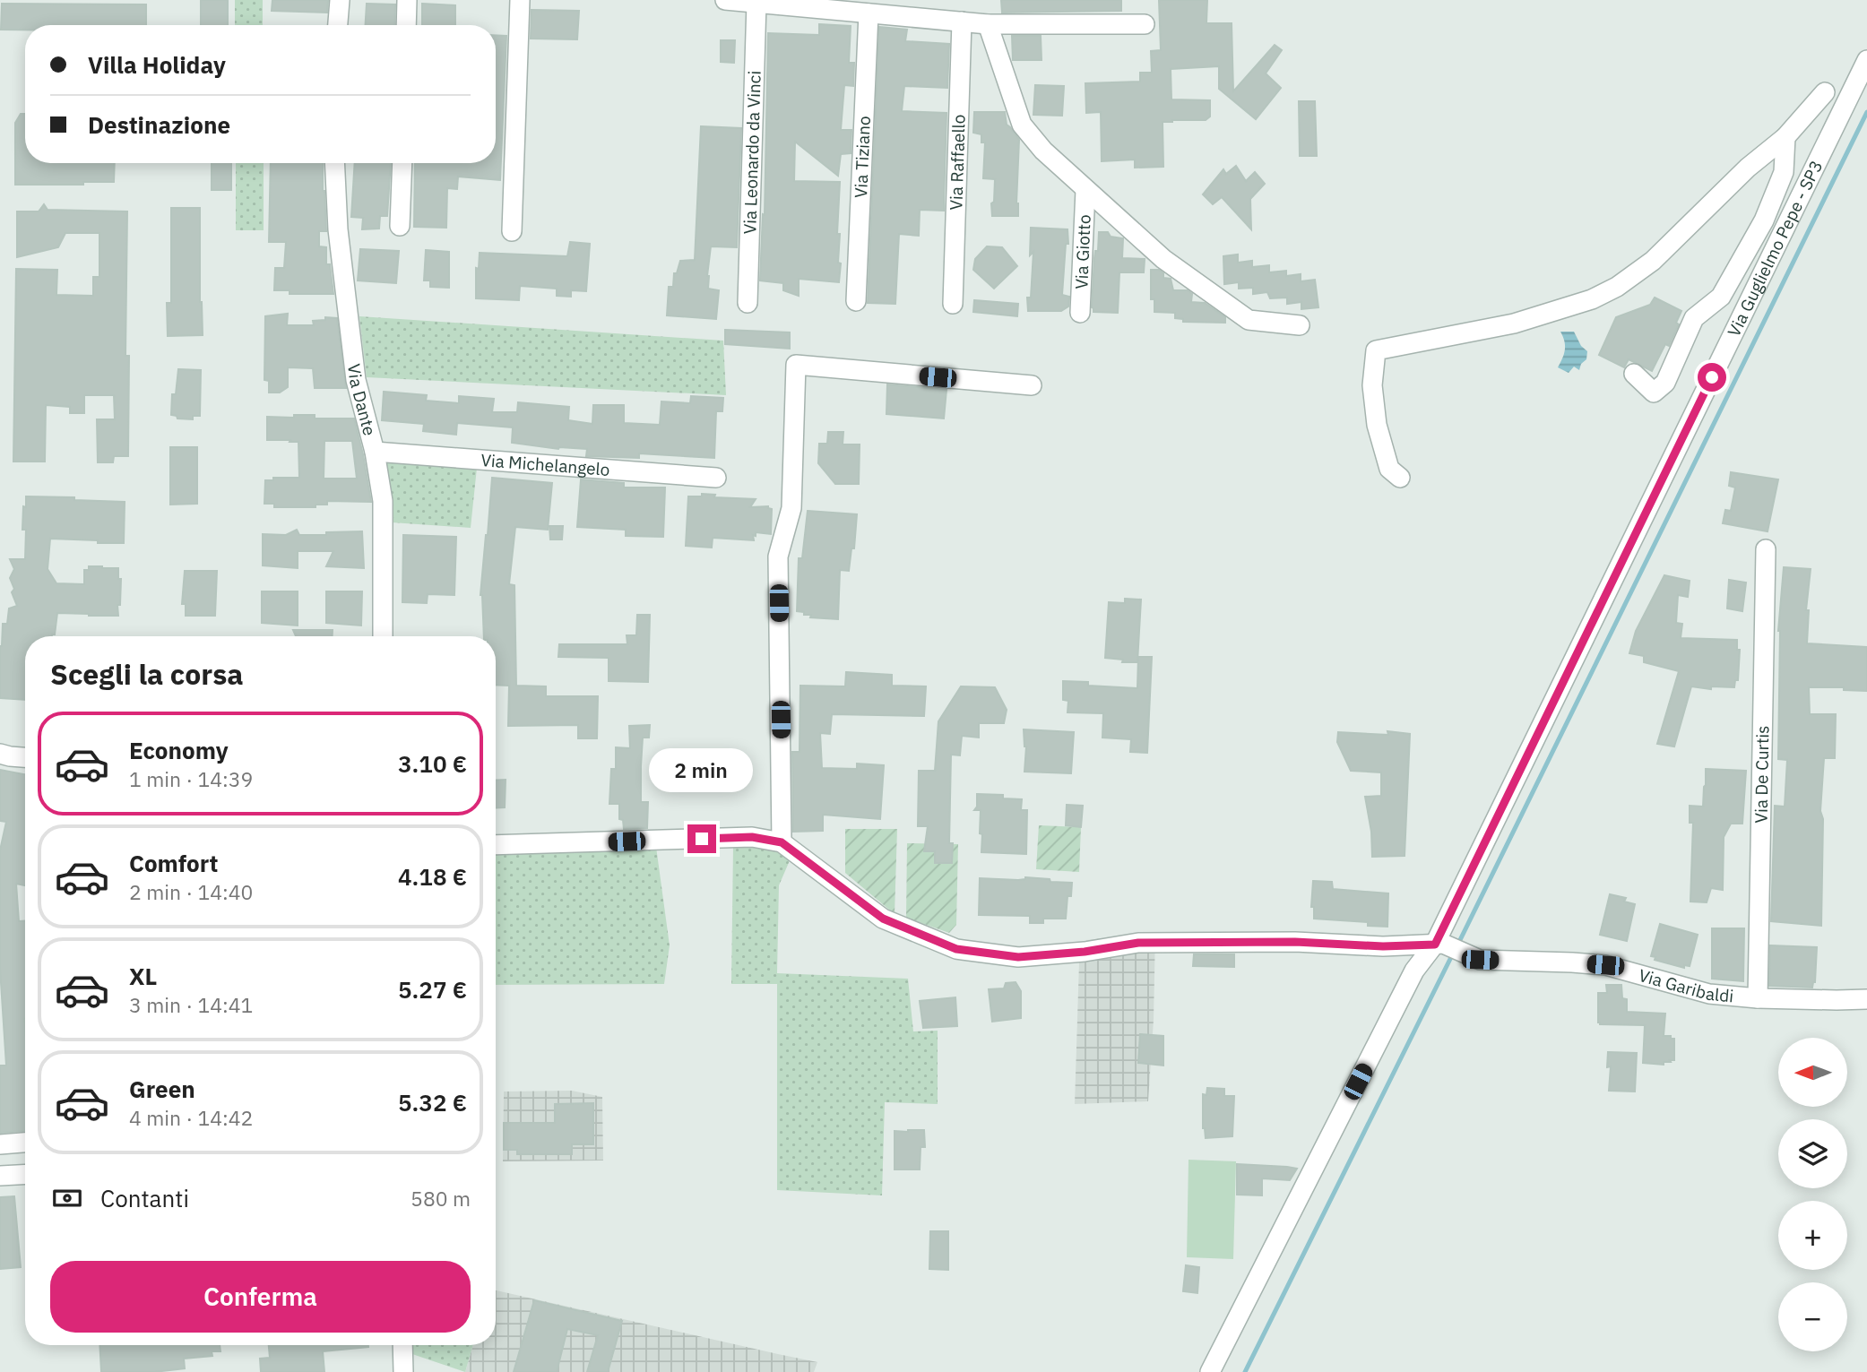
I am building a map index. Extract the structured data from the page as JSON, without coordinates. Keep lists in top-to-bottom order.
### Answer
{
  "streets": {
    "street": [
      "Via Leonardo da Vinci",
      "Via Tiziano",
      "Via Raffaello",
      "Via Guglielmo Pepe - SP3",
      "Via Giotto",
      "Via Dante",
      "Via Michelangelo",
      "Via De Curtis",
      "Via Garibaldi"
    ]
  },
  "crossings": [
    ["Via Guglielmo Pepe - SP3", "Via Garibaldi"],
    ["Via Dante", "Via Michelangelo"],
    ["Via De Curtis", "Via Garibaldi"]
  ],
  "north": "left",
  "page": {
    "banner": ["Villa Holiday", "Destinazione"],
    "heading": "Scegli la corsa",
    "list": [
      {
        "name": "Economy",
        "note": "1 min · 14:39",
        "value": "3.10 €"
      },
      {
        "name": "Comfort",
        "note": "2 min · 14:40",
        "value": "4.18 €"
      },
      {
        "name": "XL",
        "note": "3 min · 14:41",
        "value": "5.27 €"
      },
      {
        "name": "Green",
        "note": "4 min · 14:42",
        "value": "5.32 €"
      }
    ],
    "bubble": "2 min",
    "map_buttons": ["+", "−"],
    "pay": ["Contanti", "580 m"],
    "buttons": "Conferma"
  }
}
